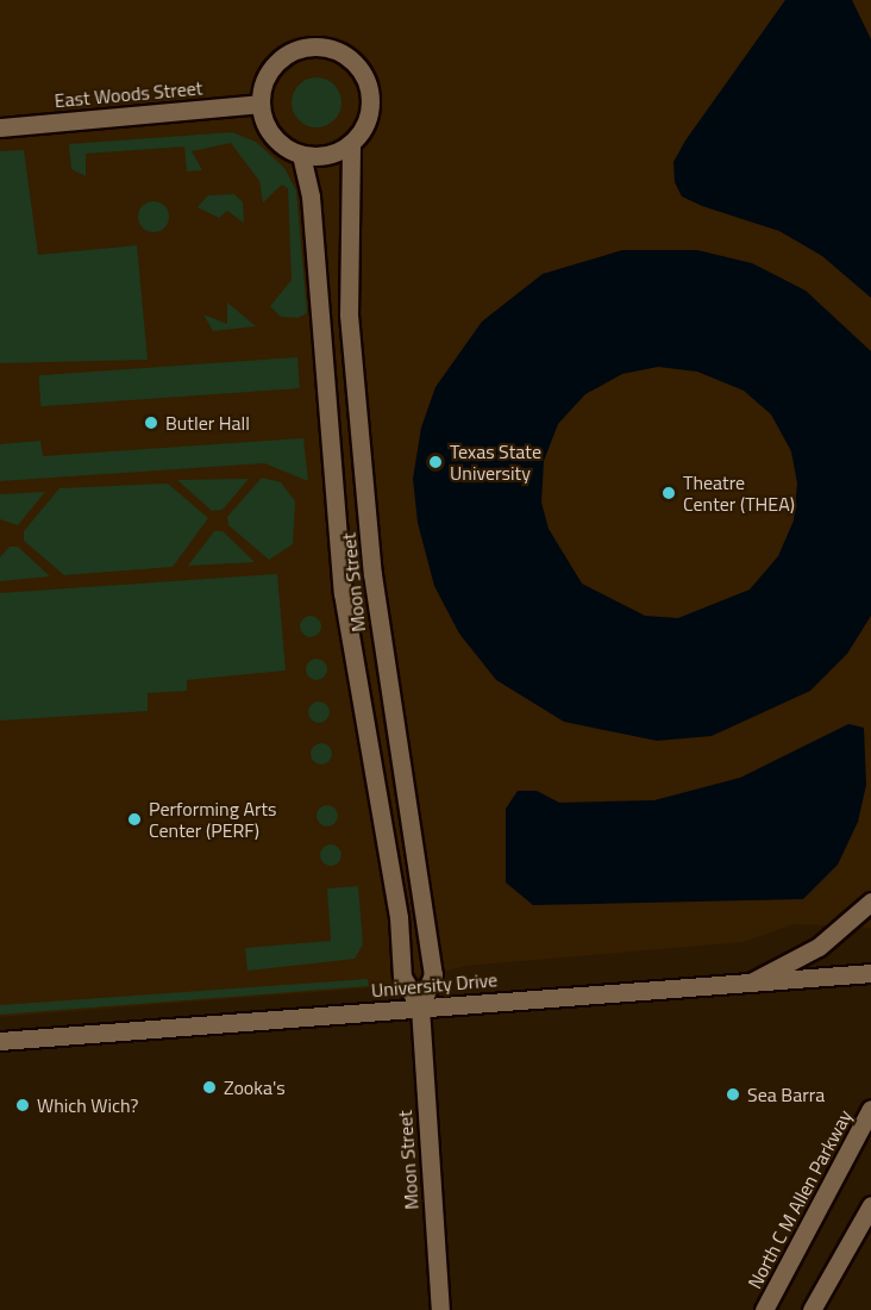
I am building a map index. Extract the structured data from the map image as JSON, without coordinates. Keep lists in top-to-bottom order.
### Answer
{
  "streets": {
    "street": [
      "East Woods Street",
      "Moon Street",
      "University Drive",
      "North C M Allen Parkway"
    ]
  },
  "crossings": [
    ["East Woods Street", "Moon Street"],
    ["Moon Street", "University Drive"]
  ],
  "places": [
    "Butler Hall",
    "Texas State University",
    "Theatre Center (THEA)",
    "Performing Arts Center (PERF)",
    "Zooka's",
    "Sea Barra",
    "Which Wich?"
  ]
}
